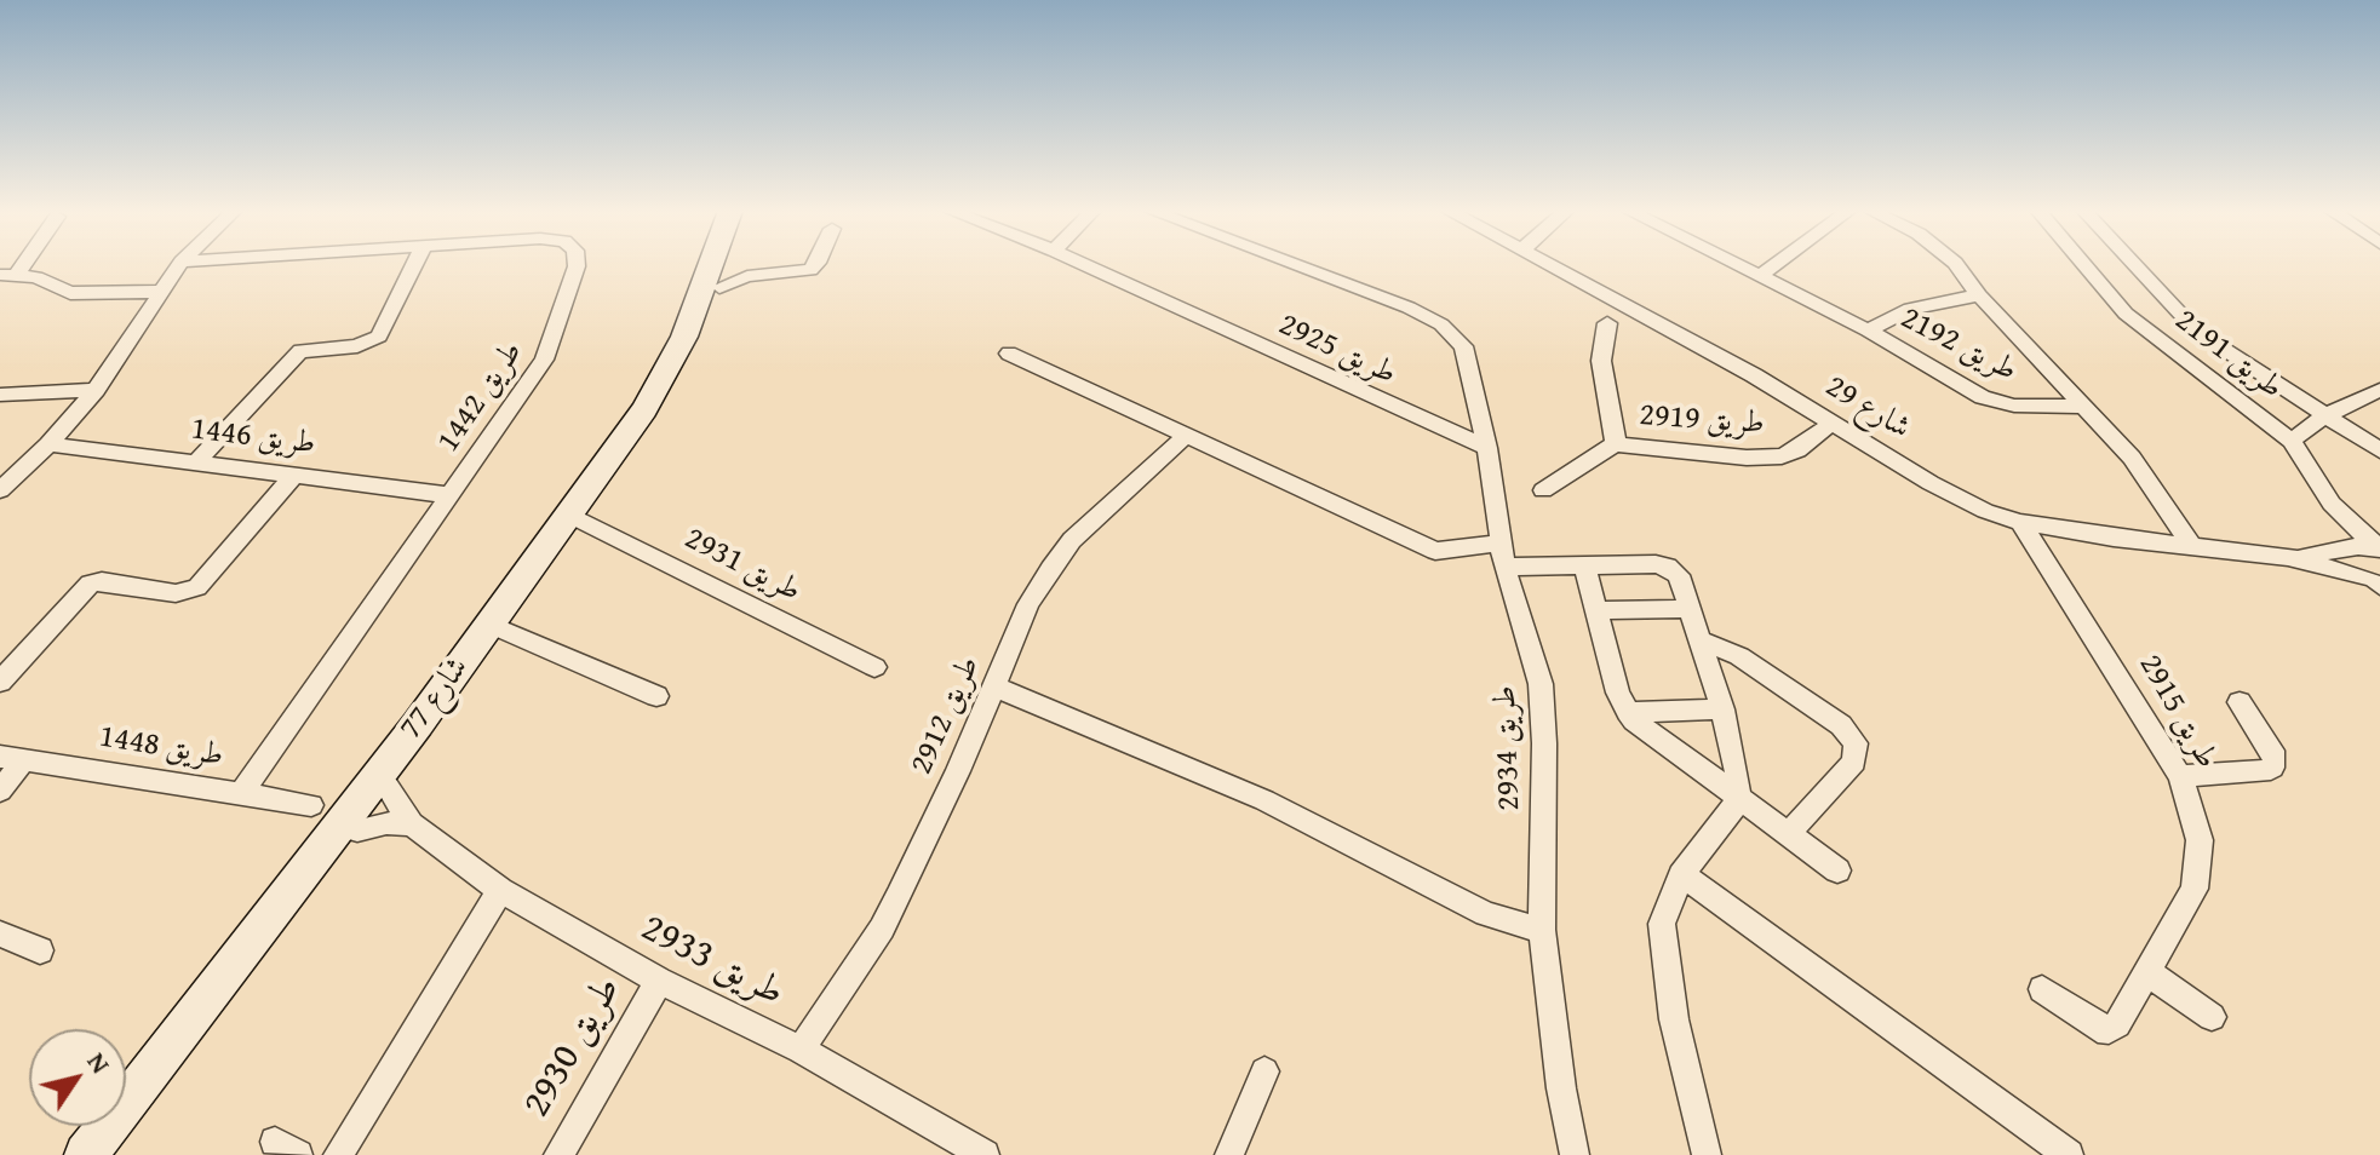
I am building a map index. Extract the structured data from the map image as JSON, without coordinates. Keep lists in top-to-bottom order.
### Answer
{
  "streets": {
    "street": [
      "طريق 2192",
      "طريق 2925",
      "طريق 2191",
      "طريق 1442",
      "شارع 29",
      "طريق 2919",
      "طريق 1446",
      "طريق 2931",
      "شارع 77",
      "طريق 2915",
      "طريق 2912",
      "طريق 1448",
      "طريق 2934",
      "طريق 2933",
      "طريق 2930"
    ]
  },
  "crossings": [
    ["طريق 2192", "شارع 29"],
    ["طريق 2925", "طريق 2934"],
    ["طريق 2191", "شارع 29"],
    ["طريق 1442", "طريق 1446"],
    ["طريق 1442", "طريق 1448"],
    ["شارع 29", "طريق 2919"],
    ["شارع 29", "طريق 2915"],
    ["طريق 2931", "شارع 77"],
    ["شارع 77", "طريق 1448"],
    ["شارع 77", "طريق 2933"],
    ["طريق 2912", "طريق 2933"],
    ["طريق 1448", "طريق 2933"],
    ["طريق 2933", "طريق 2930"]
  ],
  "north": "top right"
}
